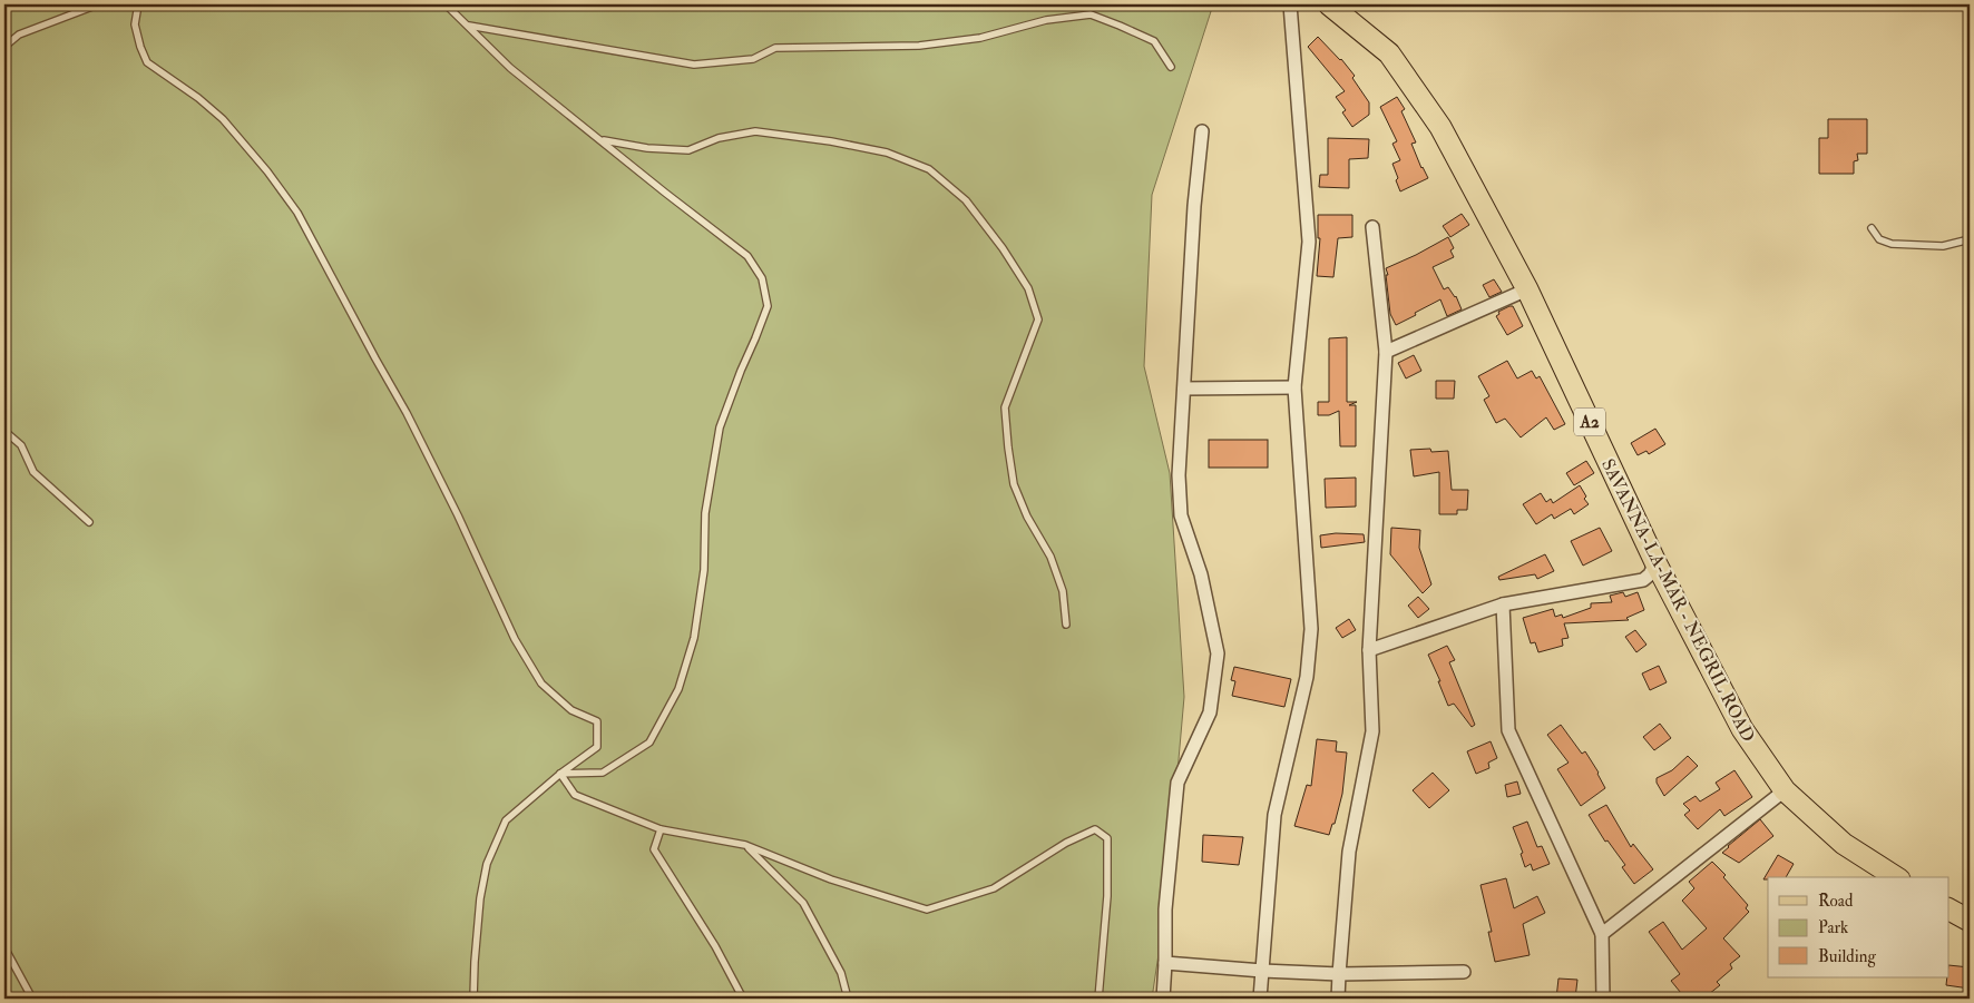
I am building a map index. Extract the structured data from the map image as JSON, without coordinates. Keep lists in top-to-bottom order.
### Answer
{
  "streets": {
    "main road": ["A2", "SAVANNA-LA-MAR - NEGRIL ROAD"]
  },
  "legend": ["Road", "Park", "Building"]
}
